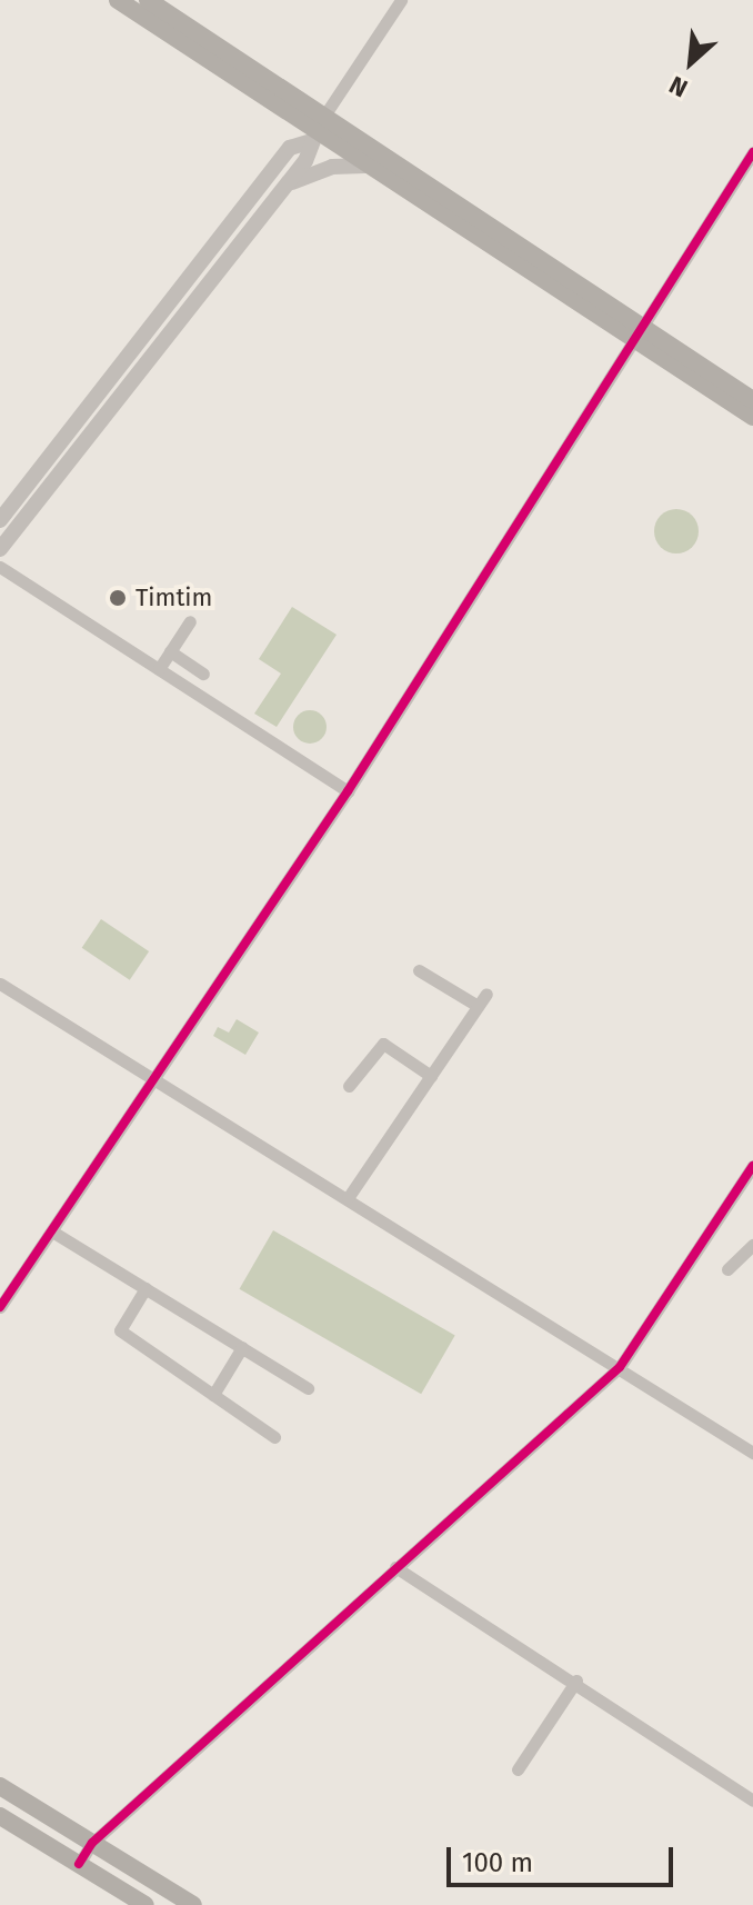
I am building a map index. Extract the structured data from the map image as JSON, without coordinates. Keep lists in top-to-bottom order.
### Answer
{
  "places": ["Timtim"],
  "scale_bar": "100 m",
  "north": "bottom left"
}
